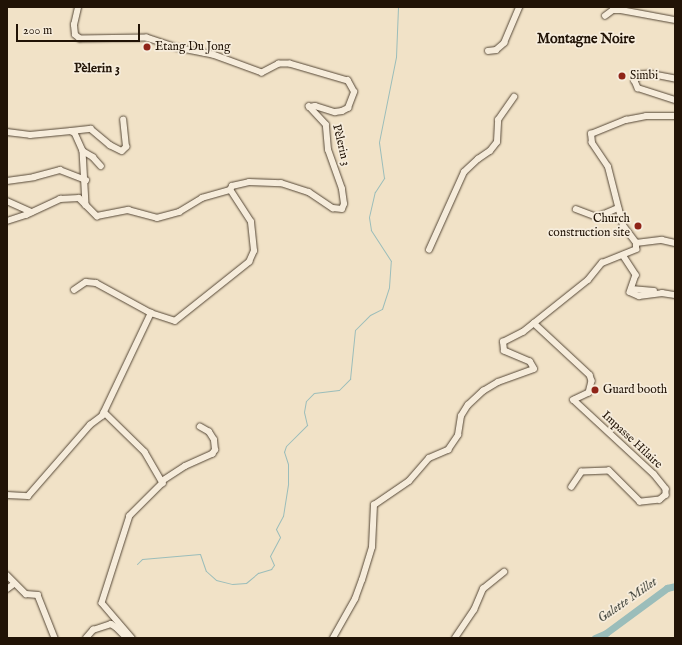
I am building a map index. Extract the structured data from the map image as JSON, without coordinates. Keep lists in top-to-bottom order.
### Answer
{
  "streets": {
    "street": ["Pèlerin 3", "Impasse Hilaire"]
  },
  "districts": ["Montagne Noire", "Pèlerin 3"],
  "water": ["Galette Millet"],
  "places": [
    "Etang Du Jong",
    "Simbi",
    "Church construction site",
    "Guard booth"
  ],
  "scale_bar": "200 m"
}
